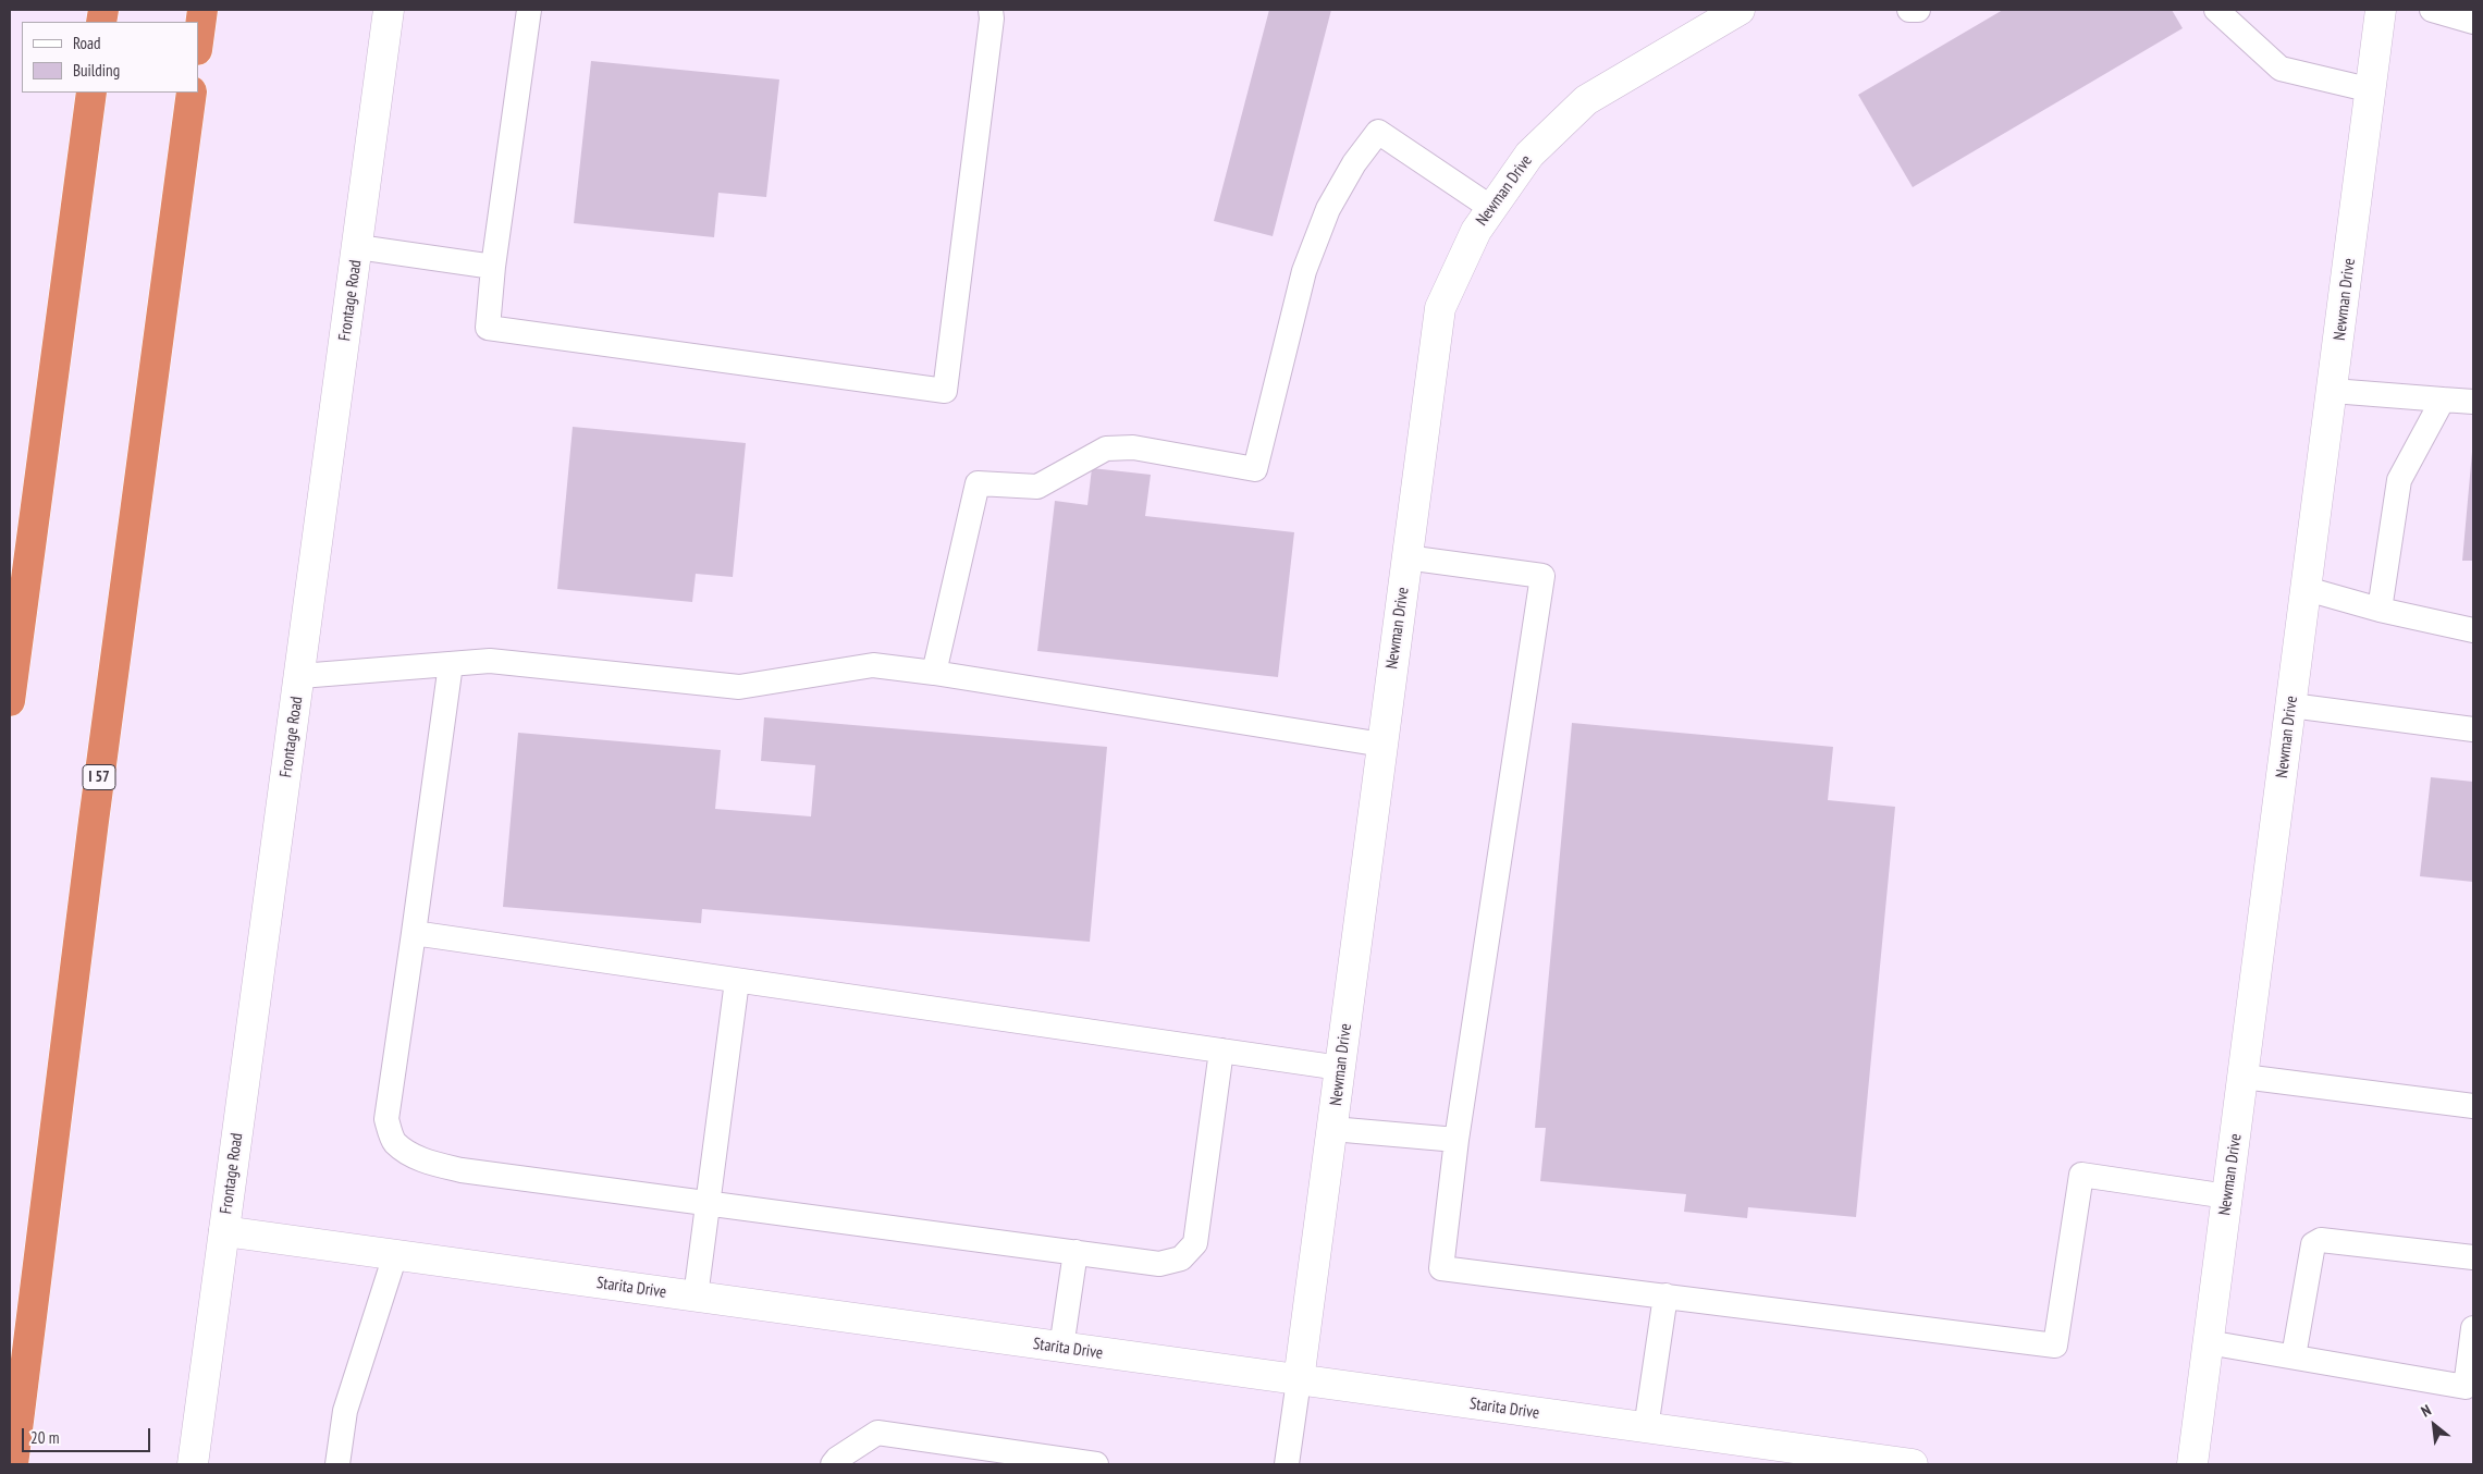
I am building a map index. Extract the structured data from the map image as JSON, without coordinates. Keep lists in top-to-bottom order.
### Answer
{
  "streets": {
    "highway": ["I 57"],
    "street": ["Newman Drive", "Frontage Road", "Starita Drive"]
  },
  "crossings": [
    ["Newman Drive", "Starita Drive"],
    ["Frontage Road", "Starita Drive"]
  ],
  "legend": ["Road", "Building"],
  "scale_bar": "20 m",
  "north": "top left"
}
